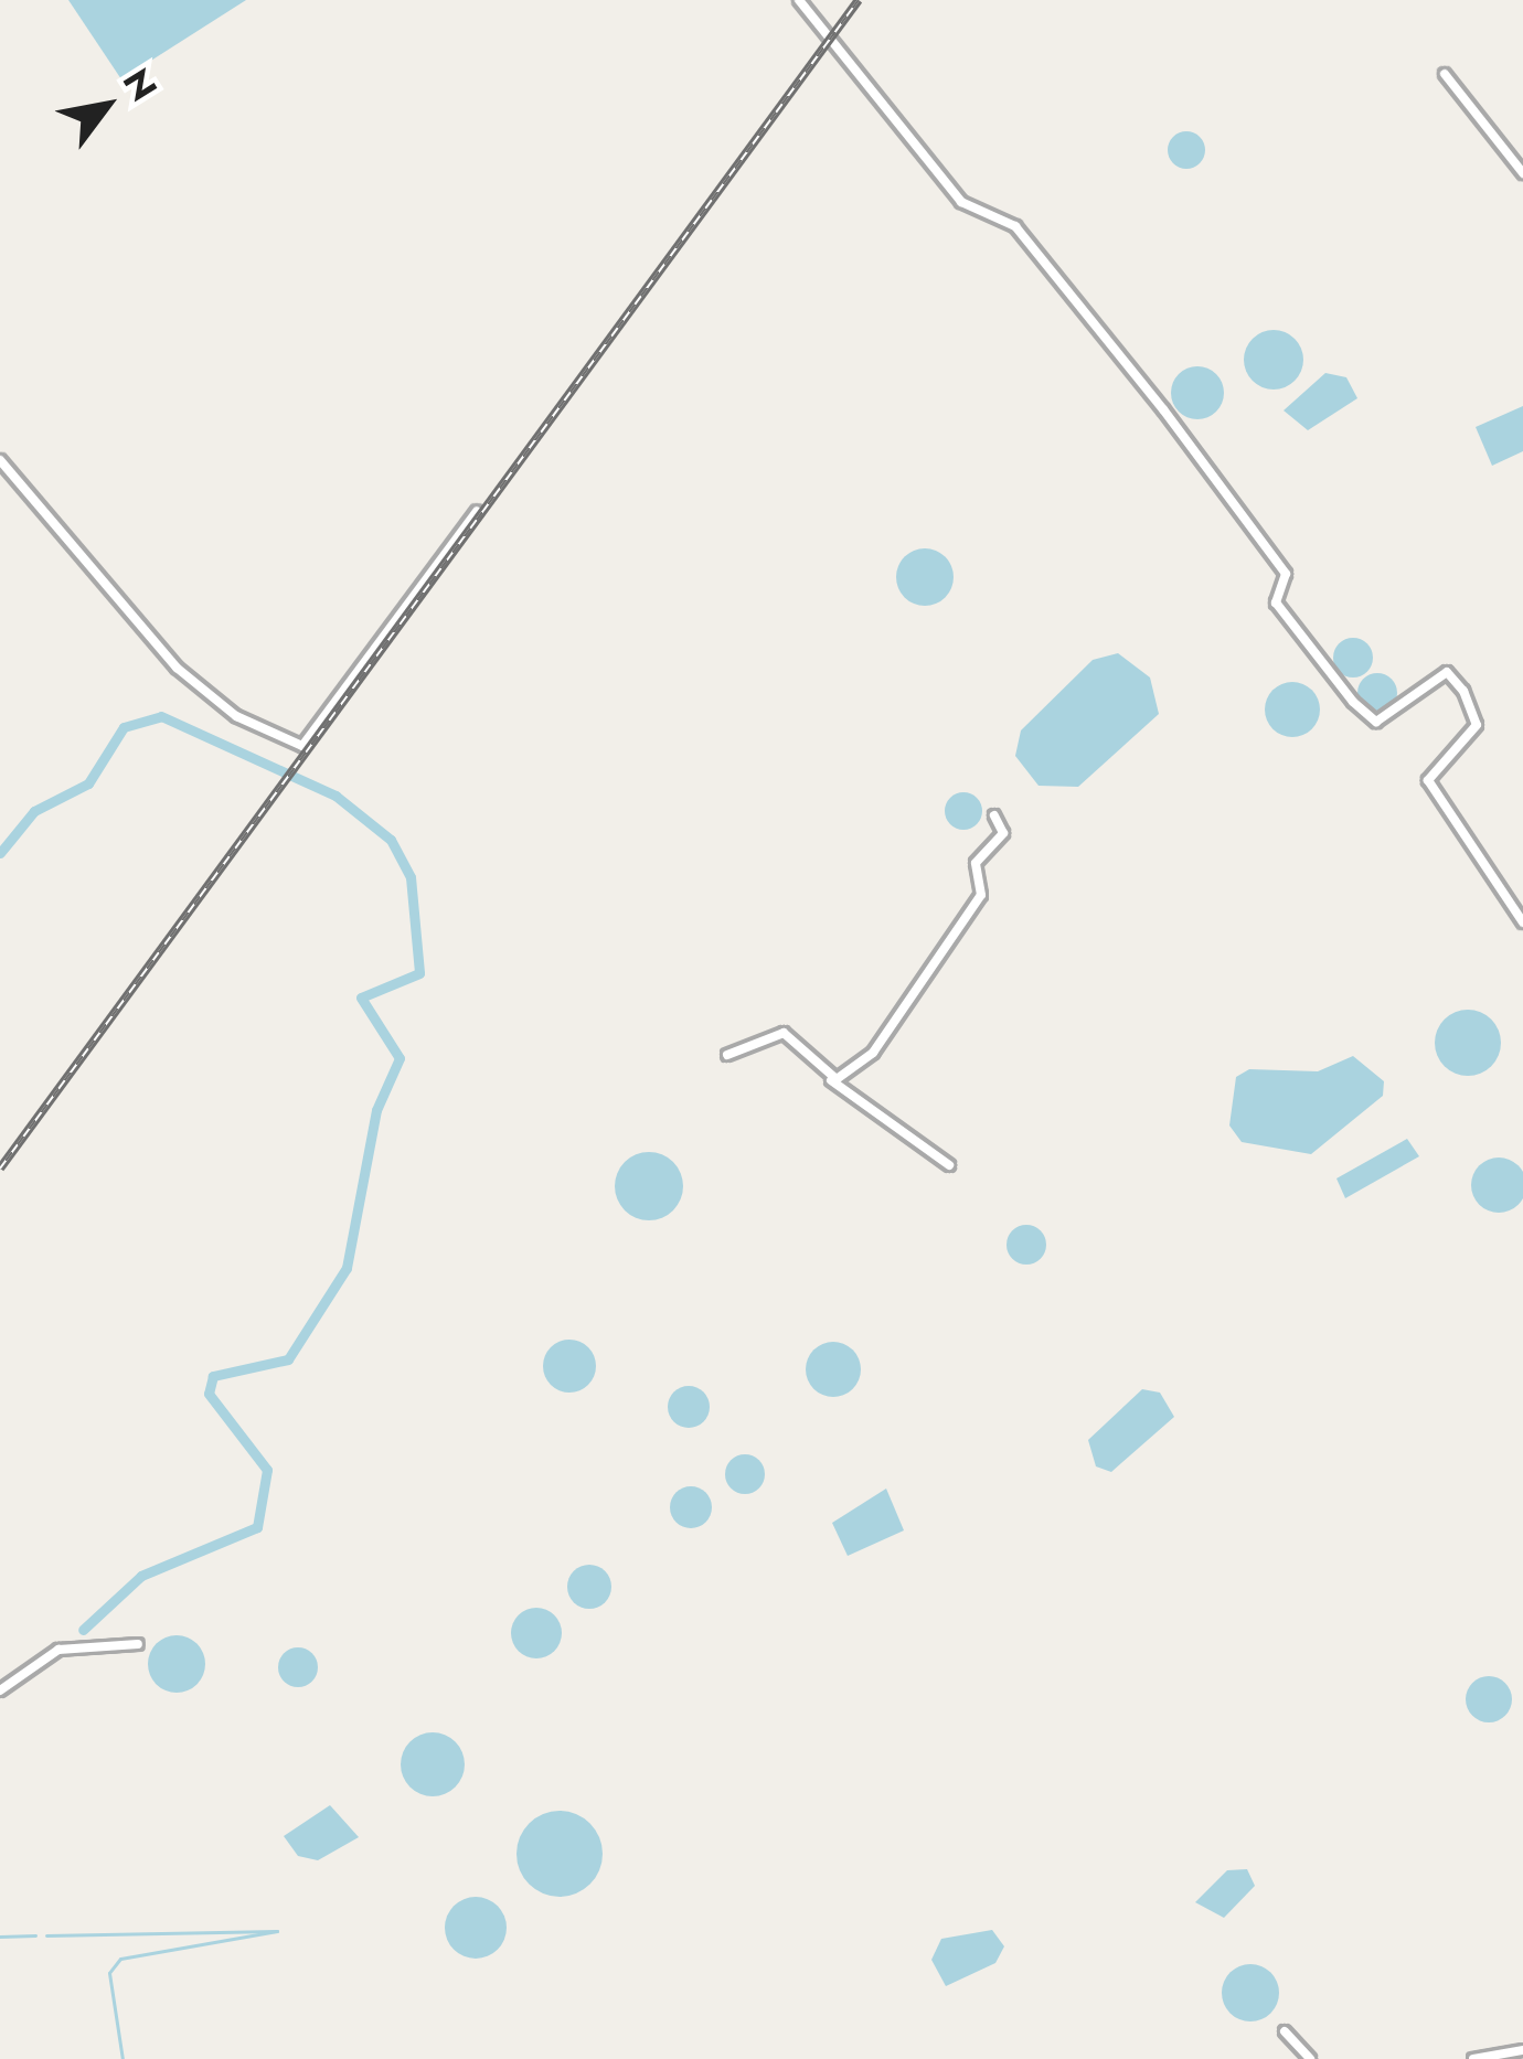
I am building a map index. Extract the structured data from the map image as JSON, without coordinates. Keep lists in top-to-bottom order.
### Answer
{
  "north": "top right"
}
